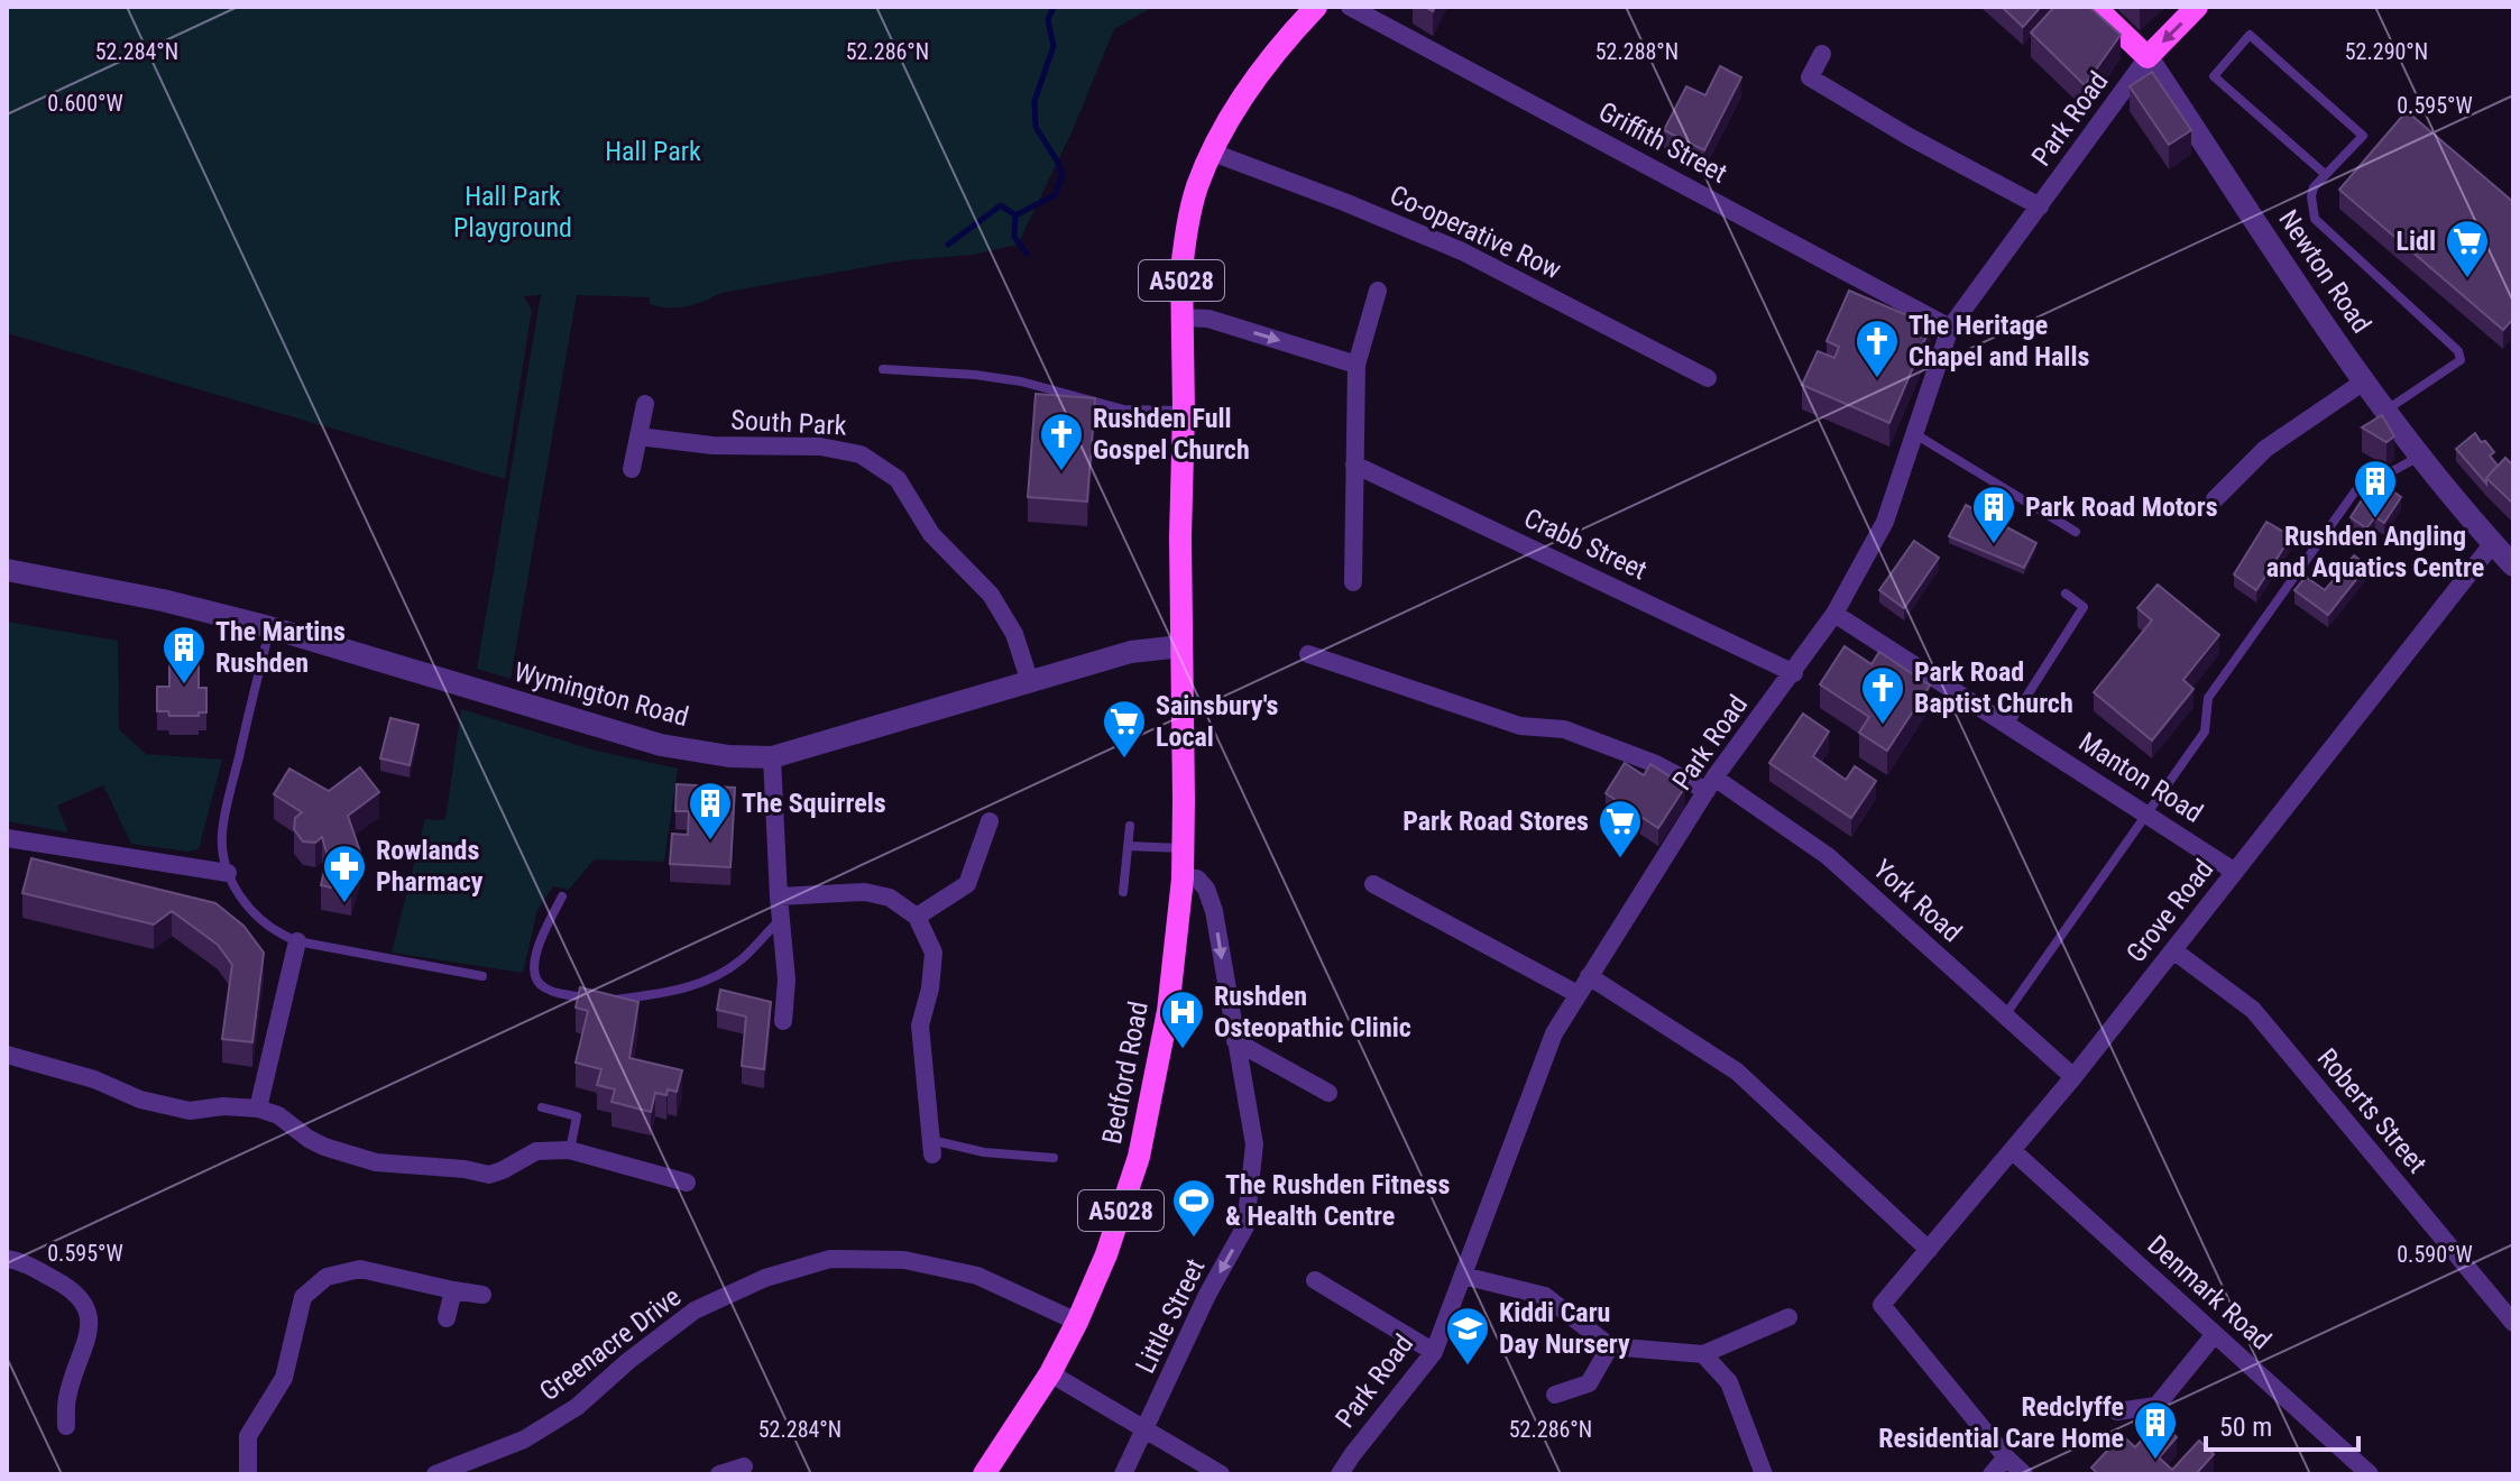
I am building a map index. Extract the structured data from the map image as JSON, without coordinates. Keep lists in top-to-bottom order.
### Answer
{
  "streets": {
    "main road": ["Newton Road", "A5028", "Bedford Road"],
    "street": [
      "Park Road",
      "Griffith Street",
      "Co-operative Row",
      "South Park",
      "Crabb Street",
      "Wymington Road",
      "Manton Road",
      "York Road",
      "Grove Road",
      "Roberts Street",
      "Denmark Road",
      "Little Street",
      "Greenacre Drive"
    ]
  },
  "crossings": [
    ["Park Road", "Griffith Street"],
    ["Park Road", "Newton Road"],
    ["Park Road", "Crabb Street"],
    ["Park Road", "Manton Road"],
    ["Park Road", "York Road"],
    ["Co-operative Row", "A5028"],
    ["Newton Road", "Grove Road"],
    ["A5028", "Wymington Road"],
    ["A5028", "Bedford Road"],
    ["South Park", "Wymington Road"],
    ["Wymington Road", "Bedford Road"],
    ["Manton Road", "Grove Road"],
    ["York Road", "Grove Road"],
    ["Grove Road", "Roberts Street"],
    ["Grove Road", "Denmark Road"],
    ["Bedford Road", "Little Street"],
    ["Bedford Road", "Greenacre Drive"]
  ],
  "one_way": ["Little Street"],
  "parks": ["Hall Park", "Hall Park Playground"],
  "places": {
    "supermarket": ["Lidl", "Sainsbury's Local", "Park Road Stores"],
    "church": ["The Heritage Chapel and Halls", "Rushden Full Gospel Church", "Park Road Baptist Church"],
    "building": [
      "Rushden Angling and Aquatics Centre",
      "Park Road Motors",
      "The Martins Rushden",
      "The Squirrels",
      "Redclyffe Residential Care Home"
    ],
    "pharmacy": ["Rowlands Pharmacy"],
    "hospital": ["Rushden Osteopathic Clinic"],
    "sports": ["The Rushden Fitness & Health Centre"],
    "school or university": ["Kiddi Caru Day Nursery"]
  },
  "scale_bar": "50 m",
  "coordinates": [
    "52.284°N",
    "52.286°N",
    "52.288°N",
    "52.290°N",
    "0.600°W",
    "0.595°W",
    "0.590°W"
  ]
}
